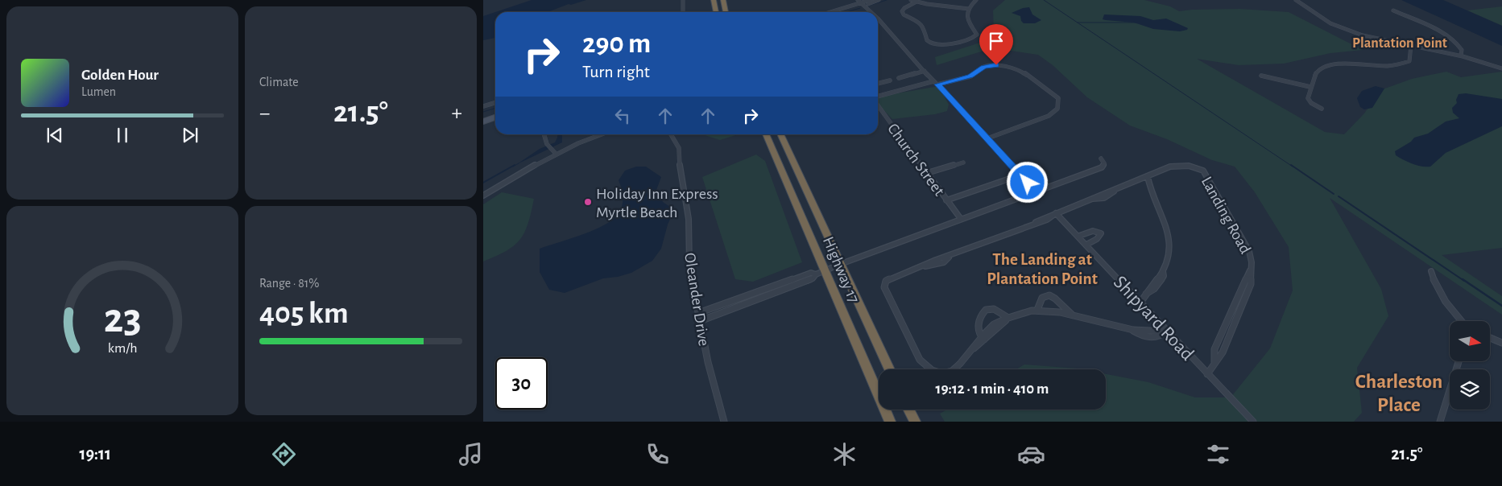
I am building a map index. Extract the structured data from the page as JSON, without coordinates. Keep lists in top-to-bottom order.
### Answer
{
  "streets": {
    "highway": ["Highway 17"],
    "street": [
      "Church Street",
      "Landing Road",
      "Oleander Drive",
      "Shipyard Road"
    ]
  },
  "crossings": [
    ["Landing Road", "Shipyard Road"]
  ],
  "districts": ["Plantation Point", "The Landing at Plantation Point", "Charleston Place"],
  "places": ["Holiday Inn Express Myrtle Beach"],
  "north": "right",
  "page": {
    "tile": [
      "Climate",
      ["Range · 81%", "405 km"]
    ],
    "turn": ["290 m", "Turn right"],
    "song": ["Golden Hour", "Lumen"],
    "heat": ["−", "21.5°", "+"],
    "limit": "30",
    "trip": "19:12 · 1 min · 410 m",
    "tabs": ["19:11", "21.5°"],
    "gauge": ["23", "km/h"]
  }
}
